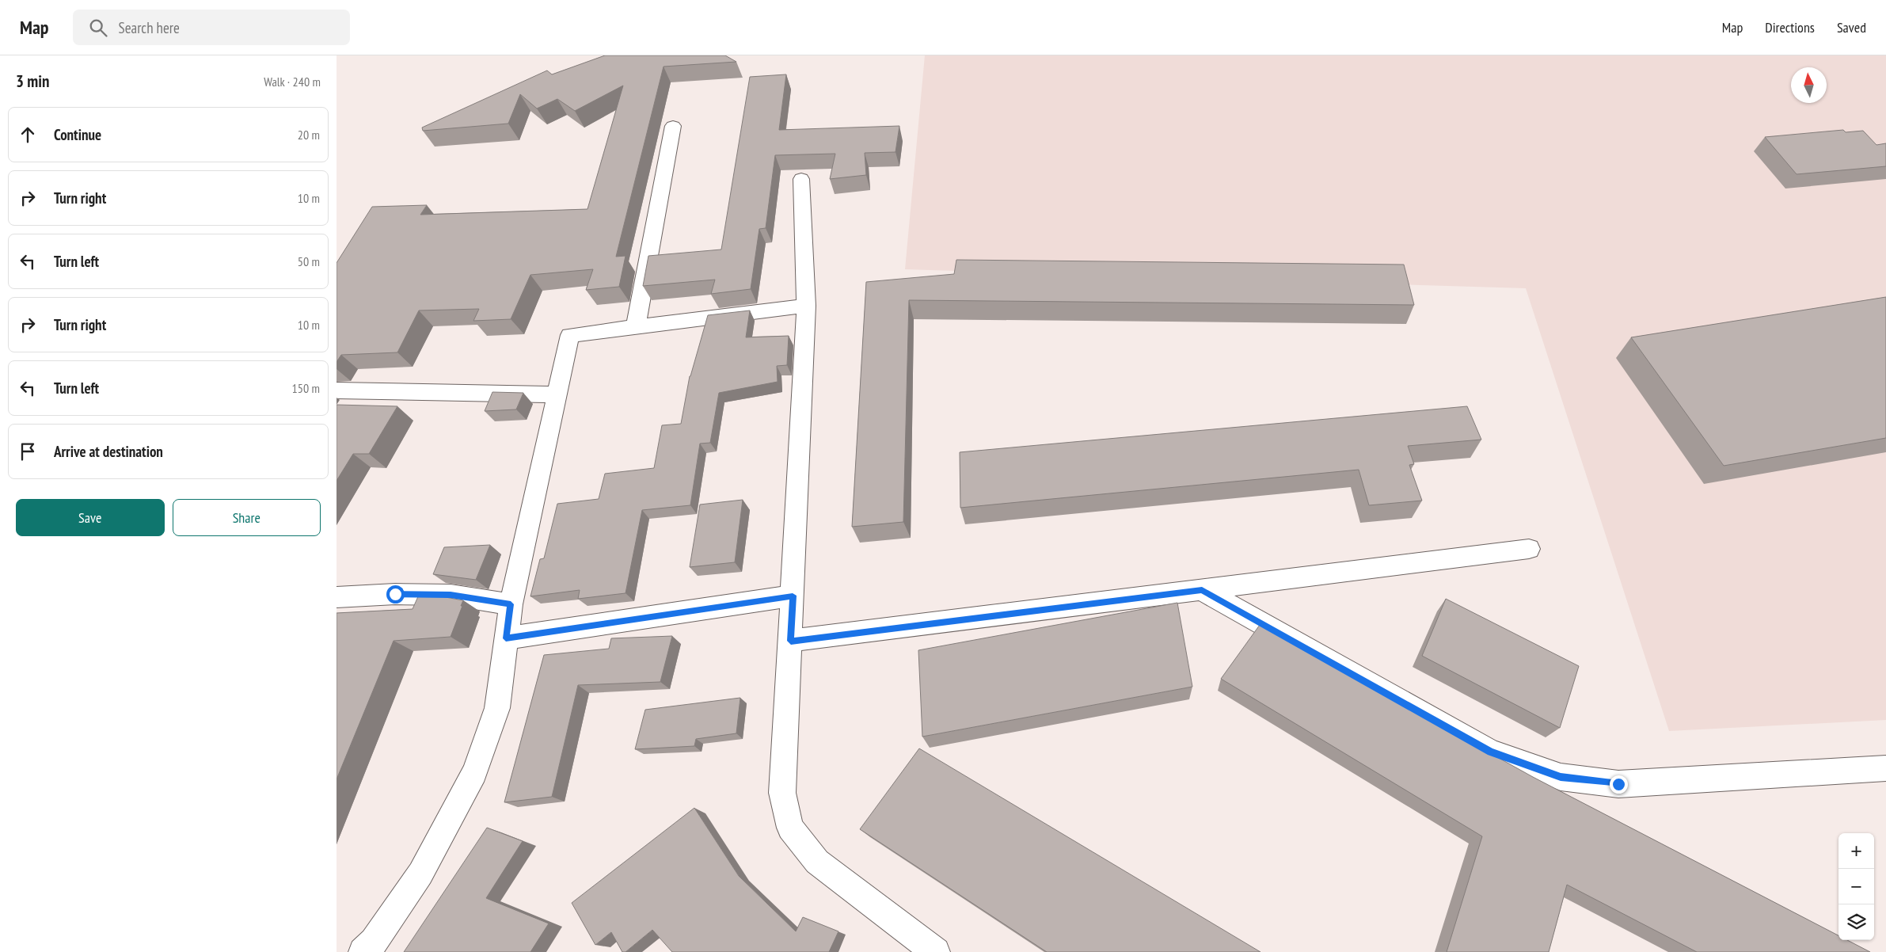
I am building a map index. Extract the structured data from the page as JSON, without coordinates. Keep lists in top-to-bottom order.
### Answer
{
  "north": "top",
  "page": {
    "header": "Map",
    "search": "Search here",
    "nav": ["Map", "Directions", "Saved"],
    "heading": ["3 min", "Walk · 240 m"],
    "list": [
      ["Continue", "20 m"],
      ["Turn right", "10 m"],
      ["Turn left", "50 m"],
      ["Turn right", "10 m"],
      ["Turn left", "150 m"],
      "Arrive at destination"
    ],
    "buttons": ["Save", "Share"],
    "map_buttons": ["+", "−"]
  }
}
